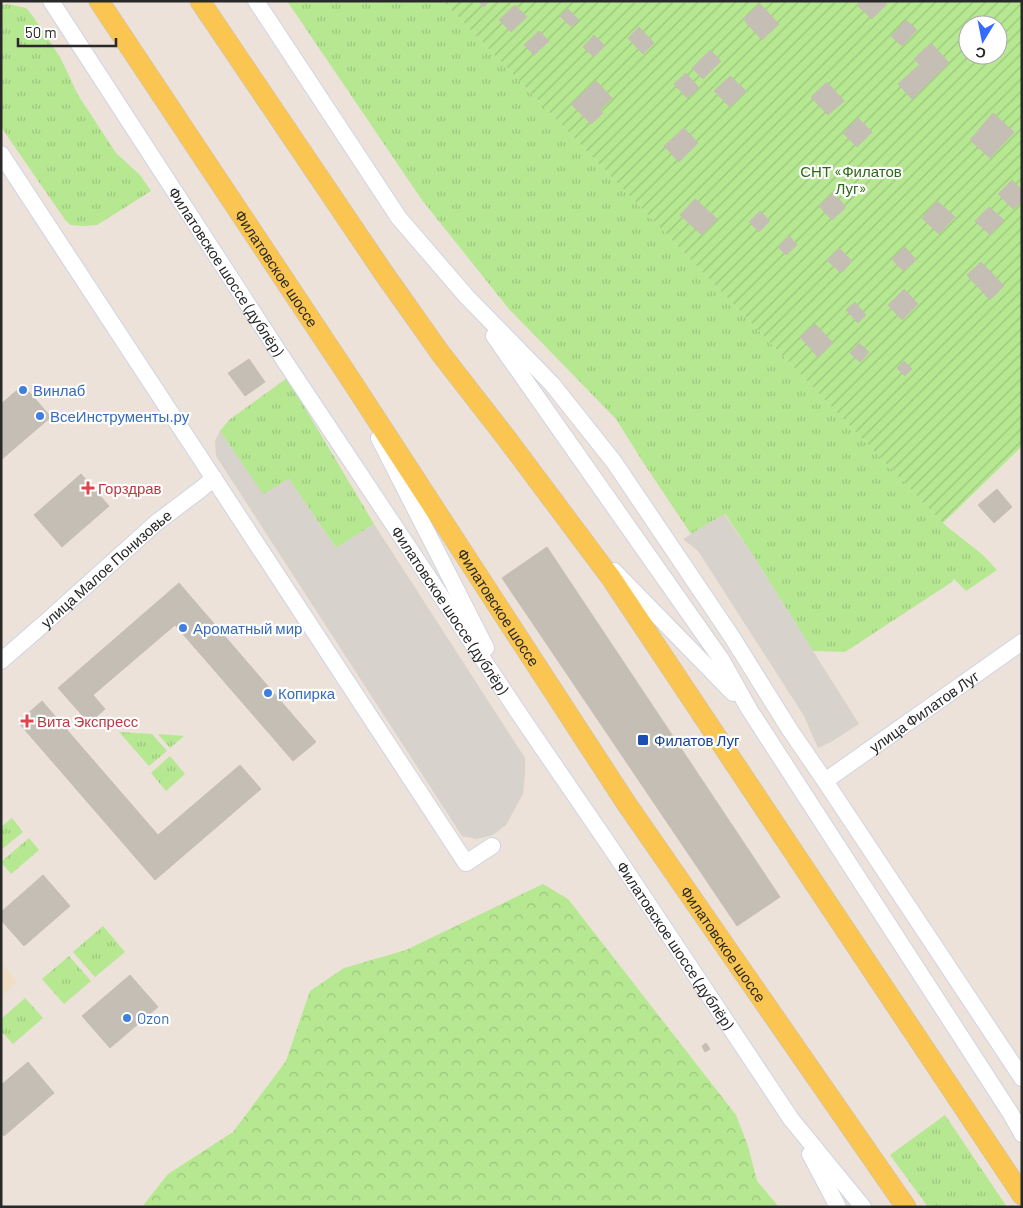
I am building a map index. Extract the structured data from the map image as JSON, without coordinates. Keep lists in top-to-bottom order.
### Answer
{
  "streets": {
    "main road": ["Филатовское шоссе"],
    "street": ["Филатовское шоссе (дублёр)", "улица Малое Понизовье", "улица Филатов Луг"]
  },
  "parks": ["СНТ «Филатов Луг»"],
  "places": {
    "other": [
      "Винлаб",
      "ВсеИнструменты.ру",
      "Ароматный мир",
      "Копирка",
      "Ozon"
    ],
    "health": ["Горздрав", "Вита Экспресс"],
    "transit": ["Филатов Луг"]
  },
  "scale_bar": "50 m",
  "north": "bottom"
}
